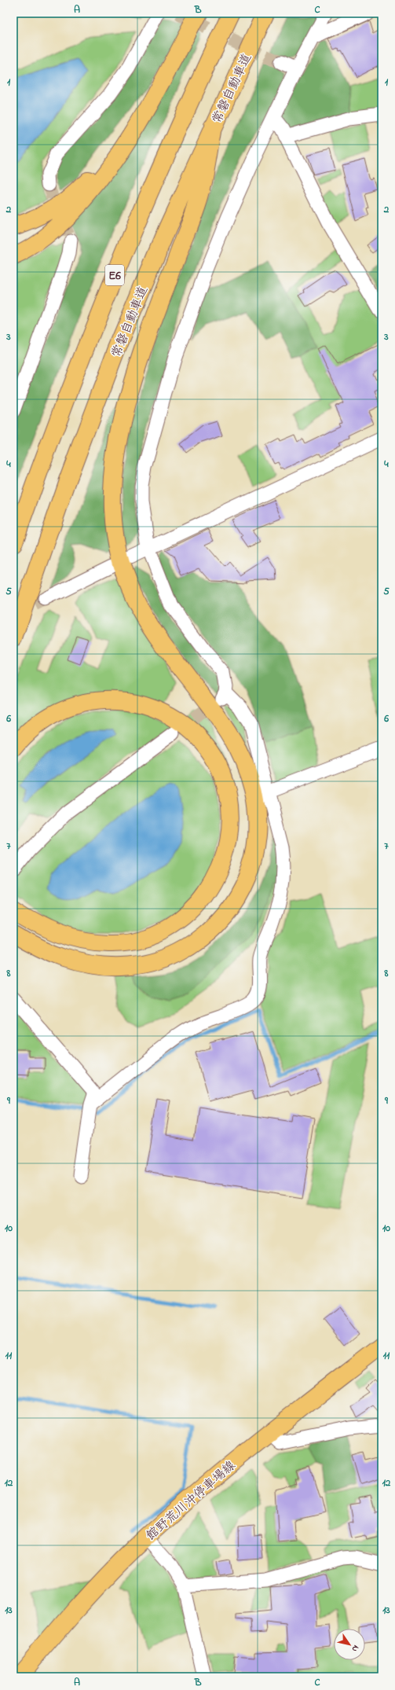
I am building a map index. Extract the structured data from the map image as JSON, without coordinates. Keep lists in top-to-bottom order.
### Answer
{
  "streets": {
    "main road": ["常磐自動車道", "E6", "館野荒川沖停車場線"]
  },
  "north": "bottom right",
  "grid": {
    "columns": ["A", "B", "C"],
    "rows": [
      "1",
      "2",
      "3",
      "4",
      "5",
      "6",
      "7",
      "8",
      "9",
      "10",
      "11",
      "12",
      "13"
    ]
  }
}
